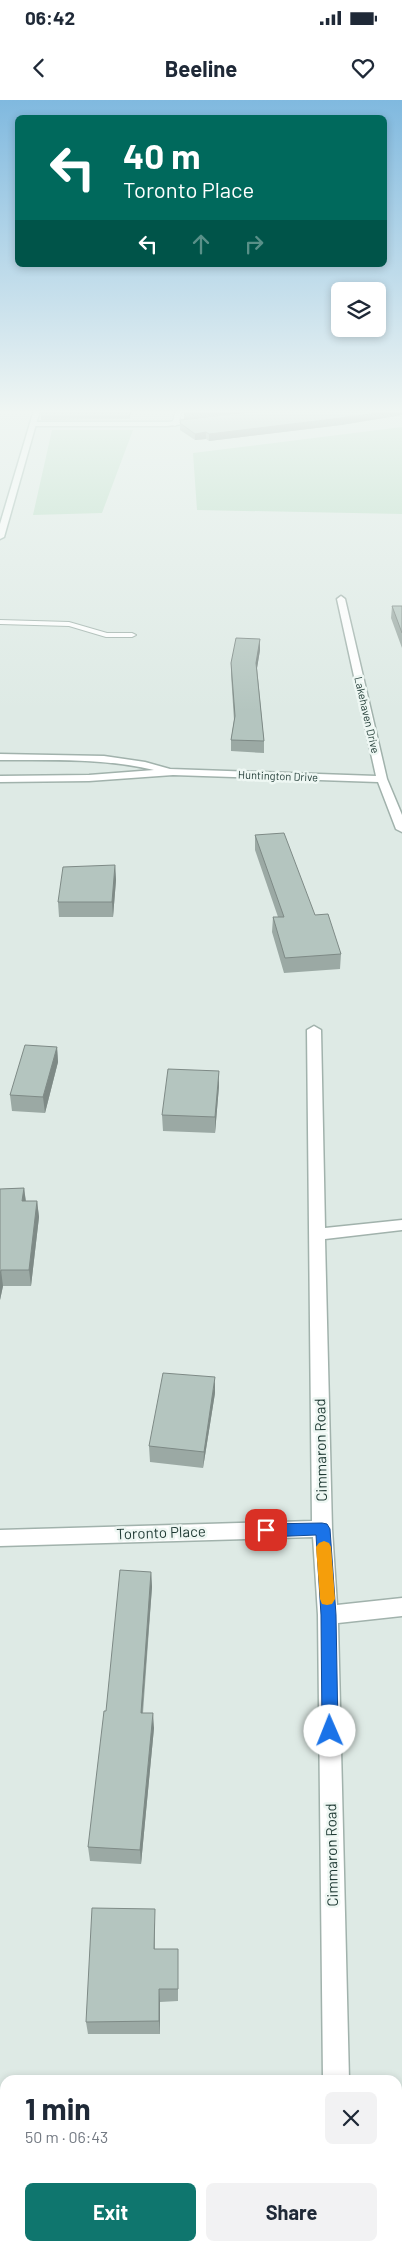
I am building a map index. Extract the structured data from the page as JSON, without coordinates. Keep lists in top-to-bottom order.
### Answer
{
  "streets": {
    "street": [
      "Lakehaven Drive",
      "Huntington Drive",
      "Cimmaron Road",
      "Toronto Place"
    ]
  },
  "crossings": [
    ["Lakehaven Drive", "Huntington Drive"],
    ["Cimmaron Road", "Toronto Place"]
  ],
  "page": {
    "status": "06:42",
    "header": "Beeline",
    "turn": ["40 m", "Toronto Place"],
    "heading": ["1 min", "50 m · 06:43"],
    "buttons": ["Exit", "Share"]
  }
}
